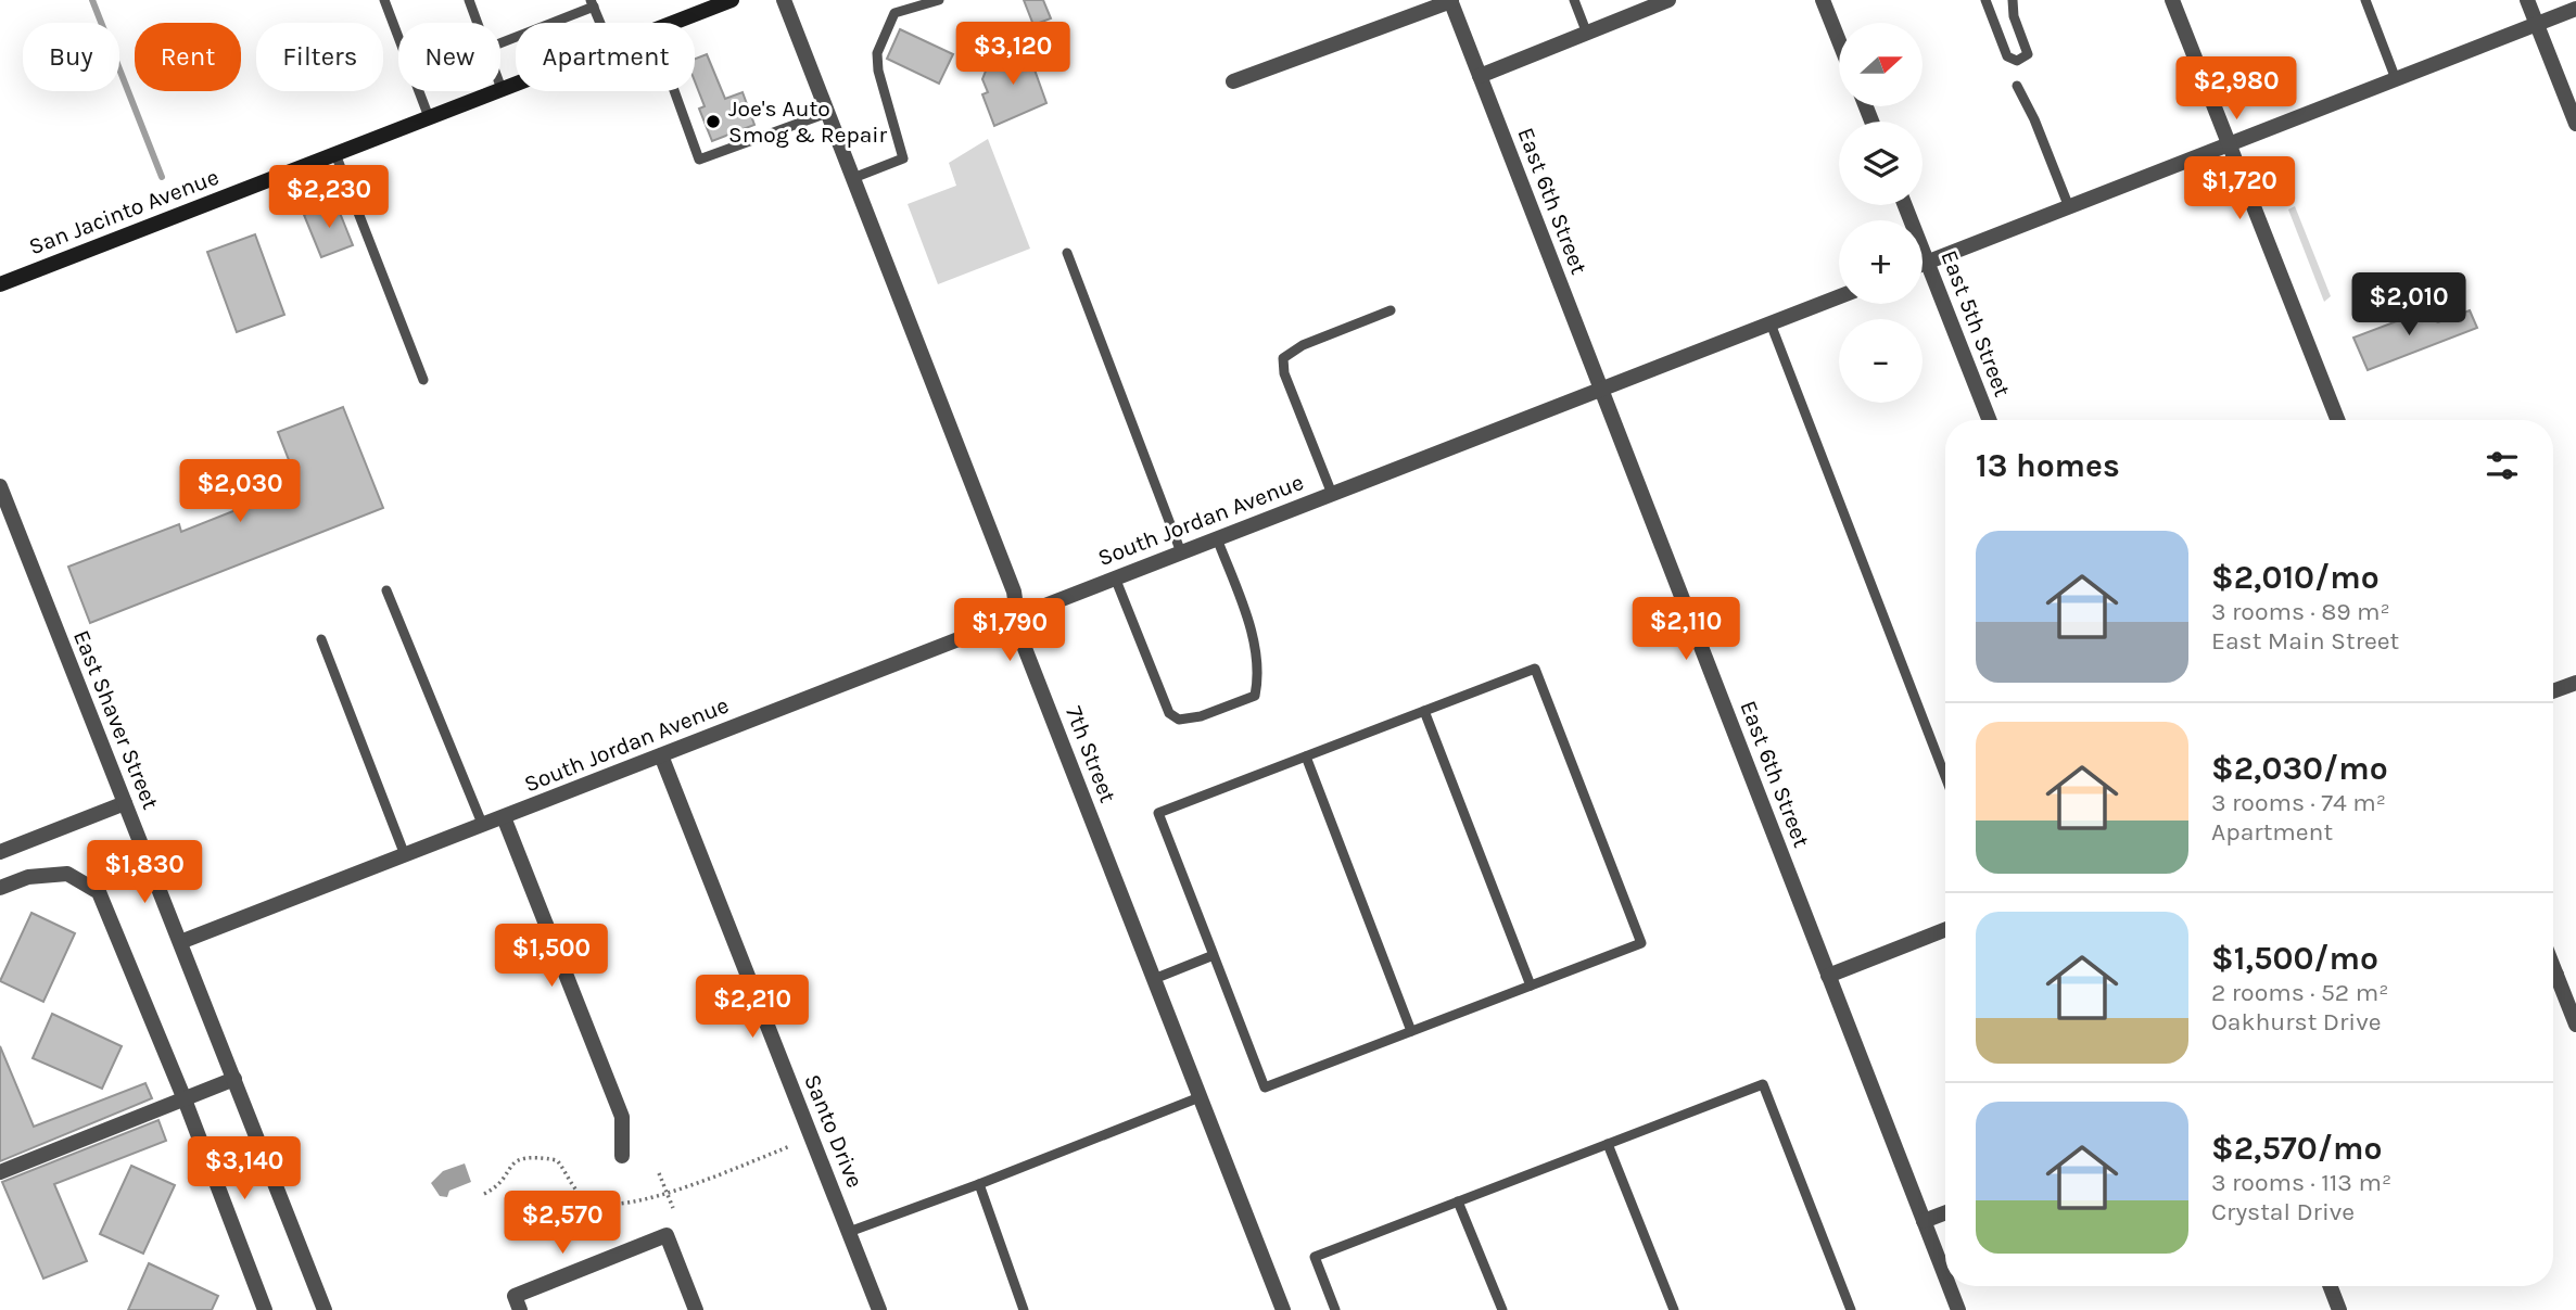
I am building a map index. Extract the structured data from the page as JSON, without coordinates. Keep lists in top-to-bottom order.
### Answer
{
  "streets": {
    "main road": ["San Jacinto Avenue"],
    "street": [
      "East 6th Street",
      "East 5th Street",
      "South Jordan Avenue",
      "East Shaver Street",
      "7th Street",
      "Santo Drive"
    ]
  },
  "crossings": [
    ["East 6th Street", "South Jordan Avenue"],
    ["South Jordan Avenue", "East Shaver Street"],
    ["South Jordan Avenue", "7th Street"],
    ["South Jordan Avenue", "Santo Drive"]
  ],
  "places": ["Joe's Auto Smog & Repair"],
  "north": "right",
  "page": {
    "price": [
      "$3,120",
      "$2,980",
      "$1,720",
      "$2,230",
      "$2,010",
      "$2,030",
      "$2,110",
      "$1,790",
      "$1,830",
      "$1,500",
      "$2,210",
      "$3,140",
      "$2,570"
    ],
    "map_buttons": ["+", "−"],
    "chip": [
      "Buy",
      "Rent",
      "Filters",
      "New",
      "Apartment"
    ],
    "heading": "13 homes",
    "list": [
      {
        "name": "$2,010/mo",
        "note": "3 rooms · 89 m² · East Main Street"
      },
      {
        "name": "$2,030/mo",
        "note": "3 rooms · 74 m² · Apartment"
      },
      {
        "name": "$1,500/mo",
        "note": "2 rooms · 52 m² · Oakhurst Drive"
      },
      {
        "name": "$2,570/mo",
        "note": "3 rooms · 113 m² · Crystal Drive"
      }
    ]
  }
}
